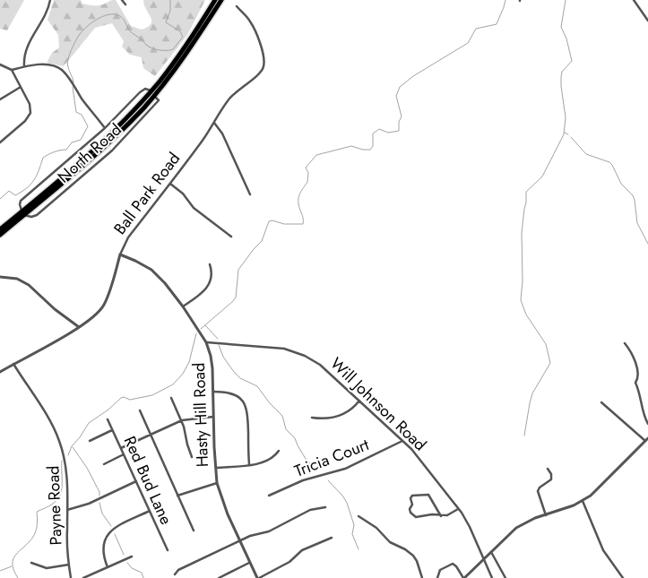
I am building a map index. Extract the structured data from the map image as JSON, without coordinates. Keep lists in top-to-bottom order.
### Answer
{
  "streets": {
    "street": [
      "North Road",
      "Ball Park Road",
      "Will Johnson Road",
      "Hasty Hill Road",
      "Tricia Court",
      "Red Bud Lane",
      "Payne Road"
    ]
  },
  "crossings": [
    ["Ball Park Road", "Hasty Hill Road"],
    ["Ball Park Road", "Payne Road"],
    ["Will Johnson Road", "Hasty Hill Road"],
    ["Will Johnson Road", "Tricia Court"]
  ]
}
